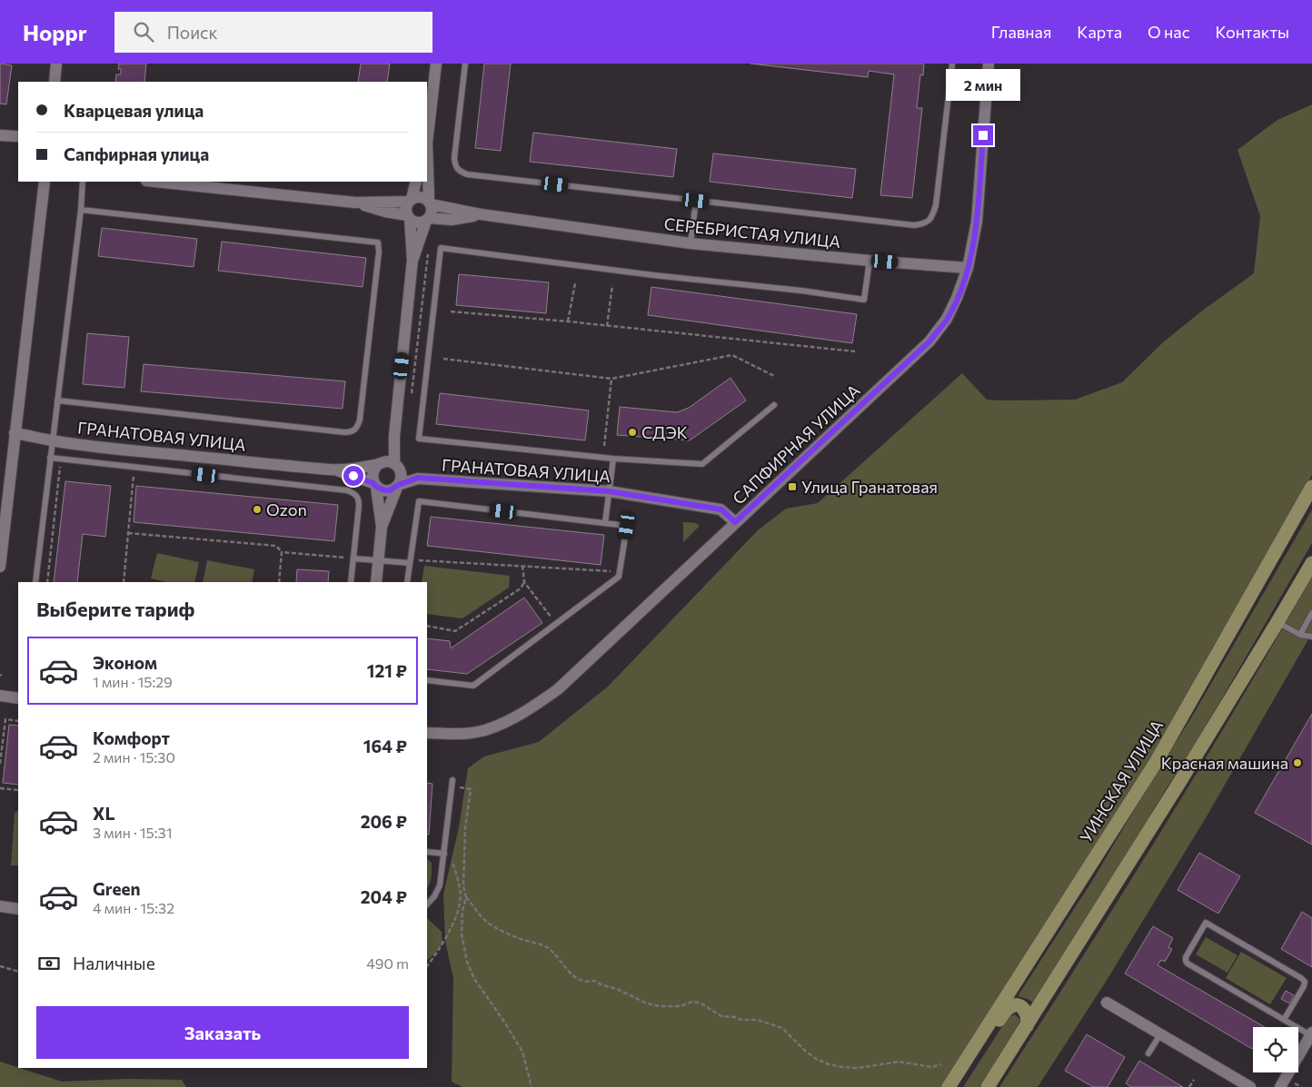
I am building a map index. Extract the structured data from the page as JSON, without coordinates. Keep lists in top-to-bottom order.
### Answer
{
  "streets": {
    "main road": ["УИНСКАЯ УЛИЦА"],
    "street": ["СЕРЕБРИСТАЯ УЛИЦА", "ГРАНАТОВАЯ УЛИЦА", "САПФИРНАЯ УЛИЦА"]
  },
  "crossings": [
    ["СЕРЕБРИСТАЯ УЛИЦА", "САПФИРНАЯ УЛИЦА"],
    ["ГРАНАТОВАЯ УЛИЦА", "САПФИРНАЯ УЛИЦА"]
  ],
  "places": {
    "other": ["СДЭК", "Ozon", "Красная машина"],
    "transit": ["Улица Гранатовая"]
  },
  "page": {
    "header": "Hoppr",
    "search": "Поиск",
    "nav": [
      "Главная",
      "Карта",
      "О нас",
      "Контакты"
    ],
    "bubble": "2 мин",
    "banner": ["Кварцевая улица", "Сапфирная улица"],
    "heading": "Выберите тариф",
    "list": [
      {
        "name": "Эконом",
        "note": "1 мин · 15:29",
        "value": "121 ₽"
      },
      {
        "name": "Комфорт",
        "note": "2 мин · 15:30",
        "value": "164 ₽"
      },
      {
        "name": "XL",
        "note": "3 мин · 15:31",
        "value": "206 ₽"
      },
      {
        "name": "Green",
        "note": "4 мин · 15:32",
        "value": "204 ₽"
      }
    ],
    "pay": ["Наличные", "490 m"],
    "buttons": "Заказать"
  }
}
